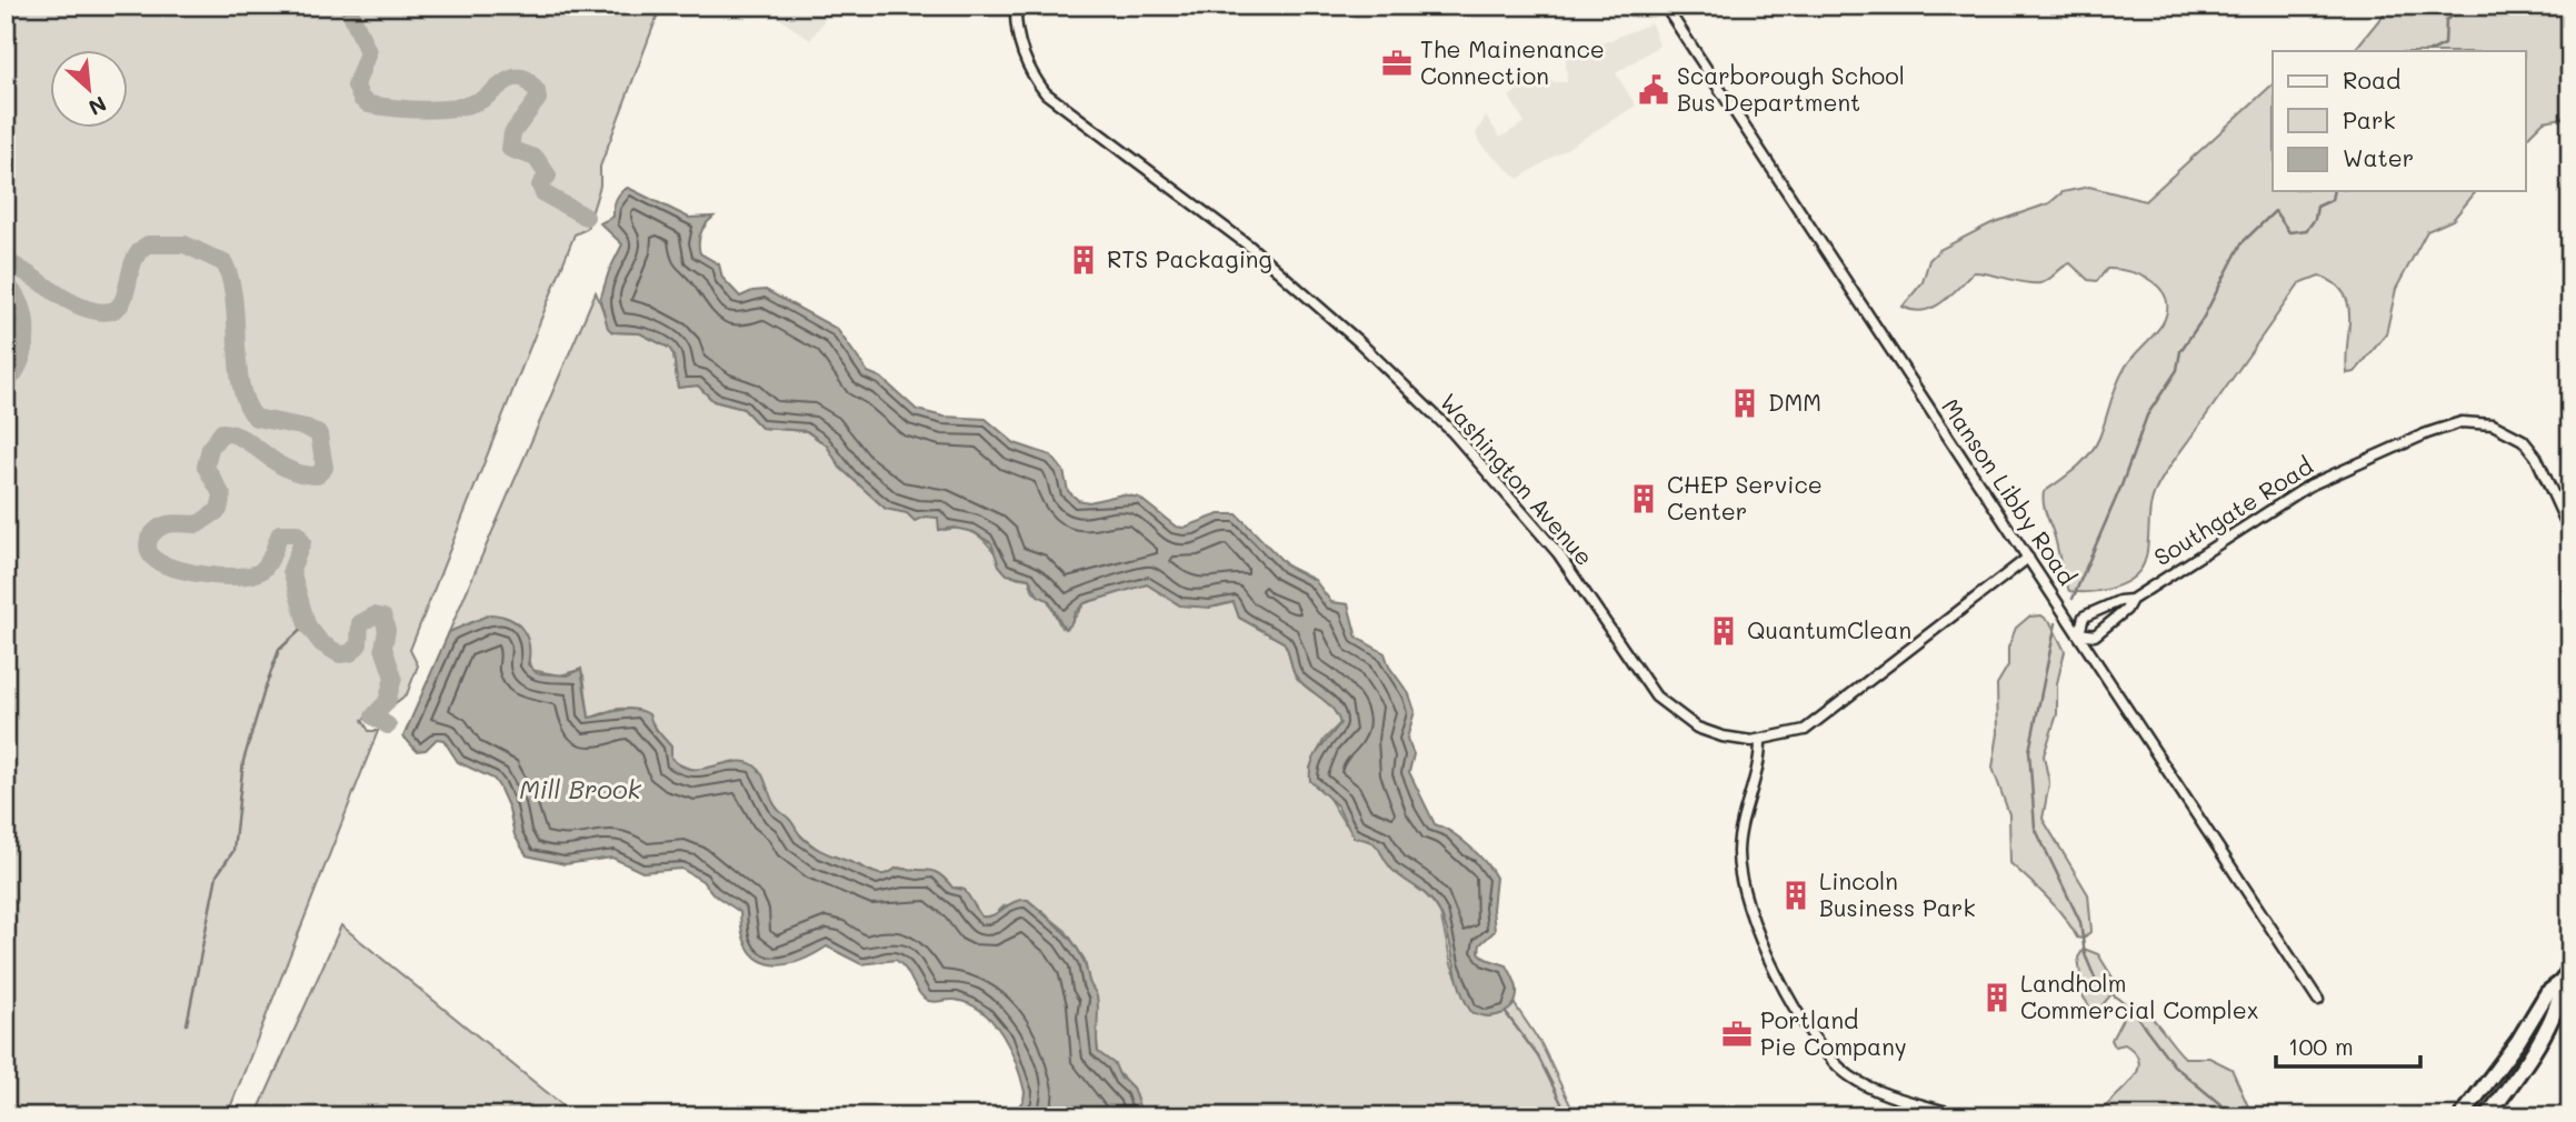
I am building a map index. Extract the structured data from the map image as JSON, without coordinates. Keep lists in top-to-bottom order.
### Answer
{
  "streets": {
    "street": ["Washington Avenue", "Manson Libby Road", "Southgate Road"]
  },
  "crossings": [
    ["Washington Avenue", "Manson Libby Road"],
    ["Manson Libby Road", "Southgate Road"]
  ],
  "water": ["Mill Brook"],
  "places": {
    "office": ["The Mainenance Connection", "Portland Pie Company"],
    "public building": ["Scarborough School Bus Department"],
    "building": [
      "RTS Packaging",
      "DMM",
      "CHEP Service Center",
      "QuantumClean",
      "Lincoln Business Park",
      "Landholm Commercial Complex"
    ]
  },
  "legend": ["Road", "Park", "Water"],
  "scale_bar": "100 m",
  "north": "bottom right"
}
